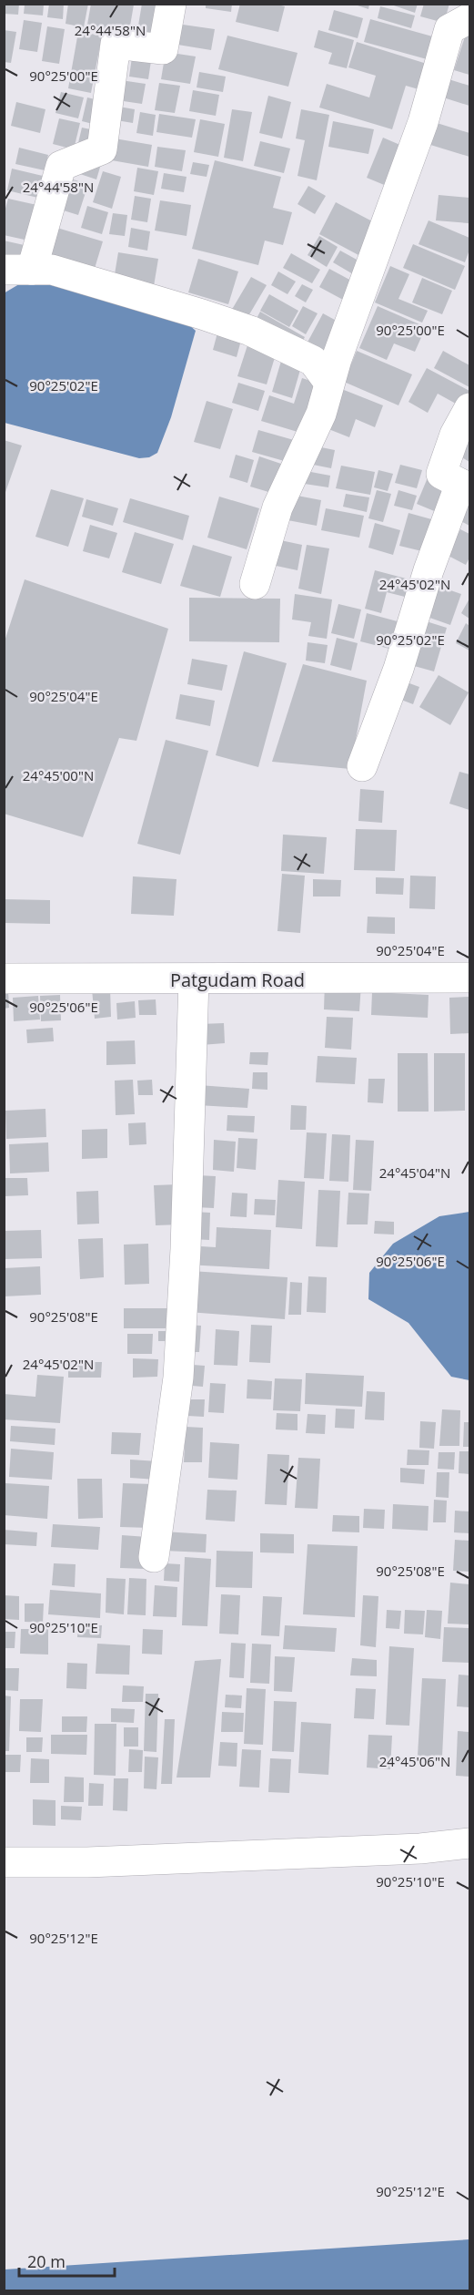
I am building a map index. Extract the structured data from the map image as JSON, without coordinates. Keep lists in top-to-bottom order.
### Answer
{
  "streets": {
    "street": ["Patgudam Road"]
  },
  "scale_bar": "20 m",
  "coordinates": [
    "24°44'58\"N",
    "90°25'00\"E",
    "90°25'02\"E",
    "24°45'02\"N",
    "90°25'04\"E",
    "24°45'00\"N",
    "90°25'06\"E",
    "24°45'04\"N",
    "90°25'08\"E",
    "90°25'10\"E",
    "24°45'06\"N",
    "90°25'12\"E"
  ]
}
